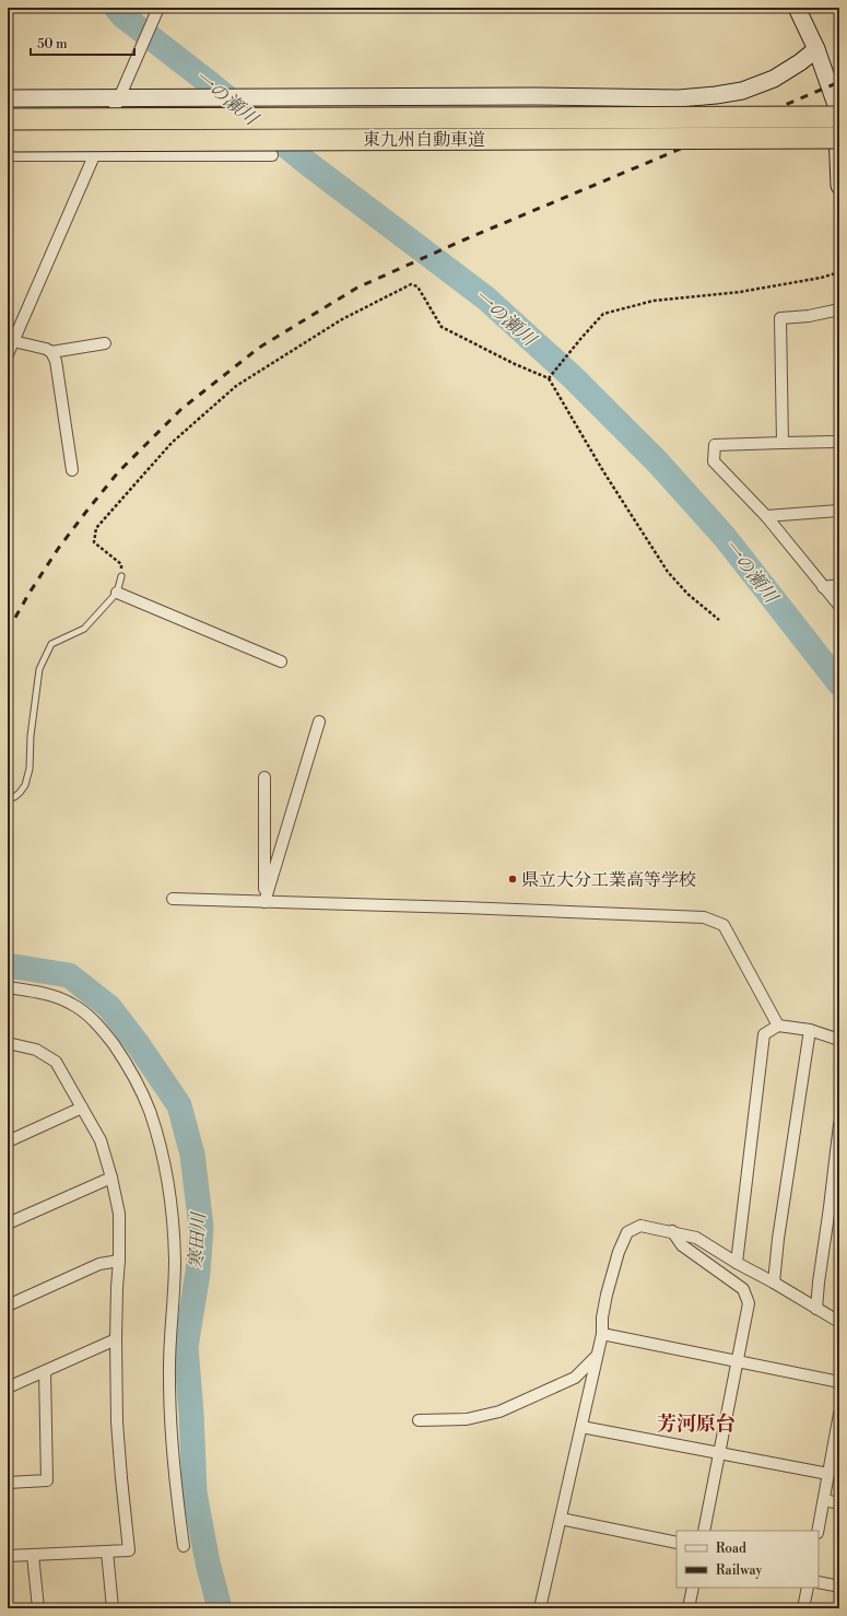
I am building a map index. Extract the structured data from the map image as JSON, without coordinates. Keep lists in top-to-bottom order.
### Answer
{
  "streets": {
    "highway": ["東九州自動車道"]
  },
  "districts": ["芳河原台"],
  "water": ["一の瀬川", "寒田川"],
  "places": ["県立大分工業高等学校"],
  "legend": ["Road", "Railway"],
  "scale_bar": "50 m"
}
